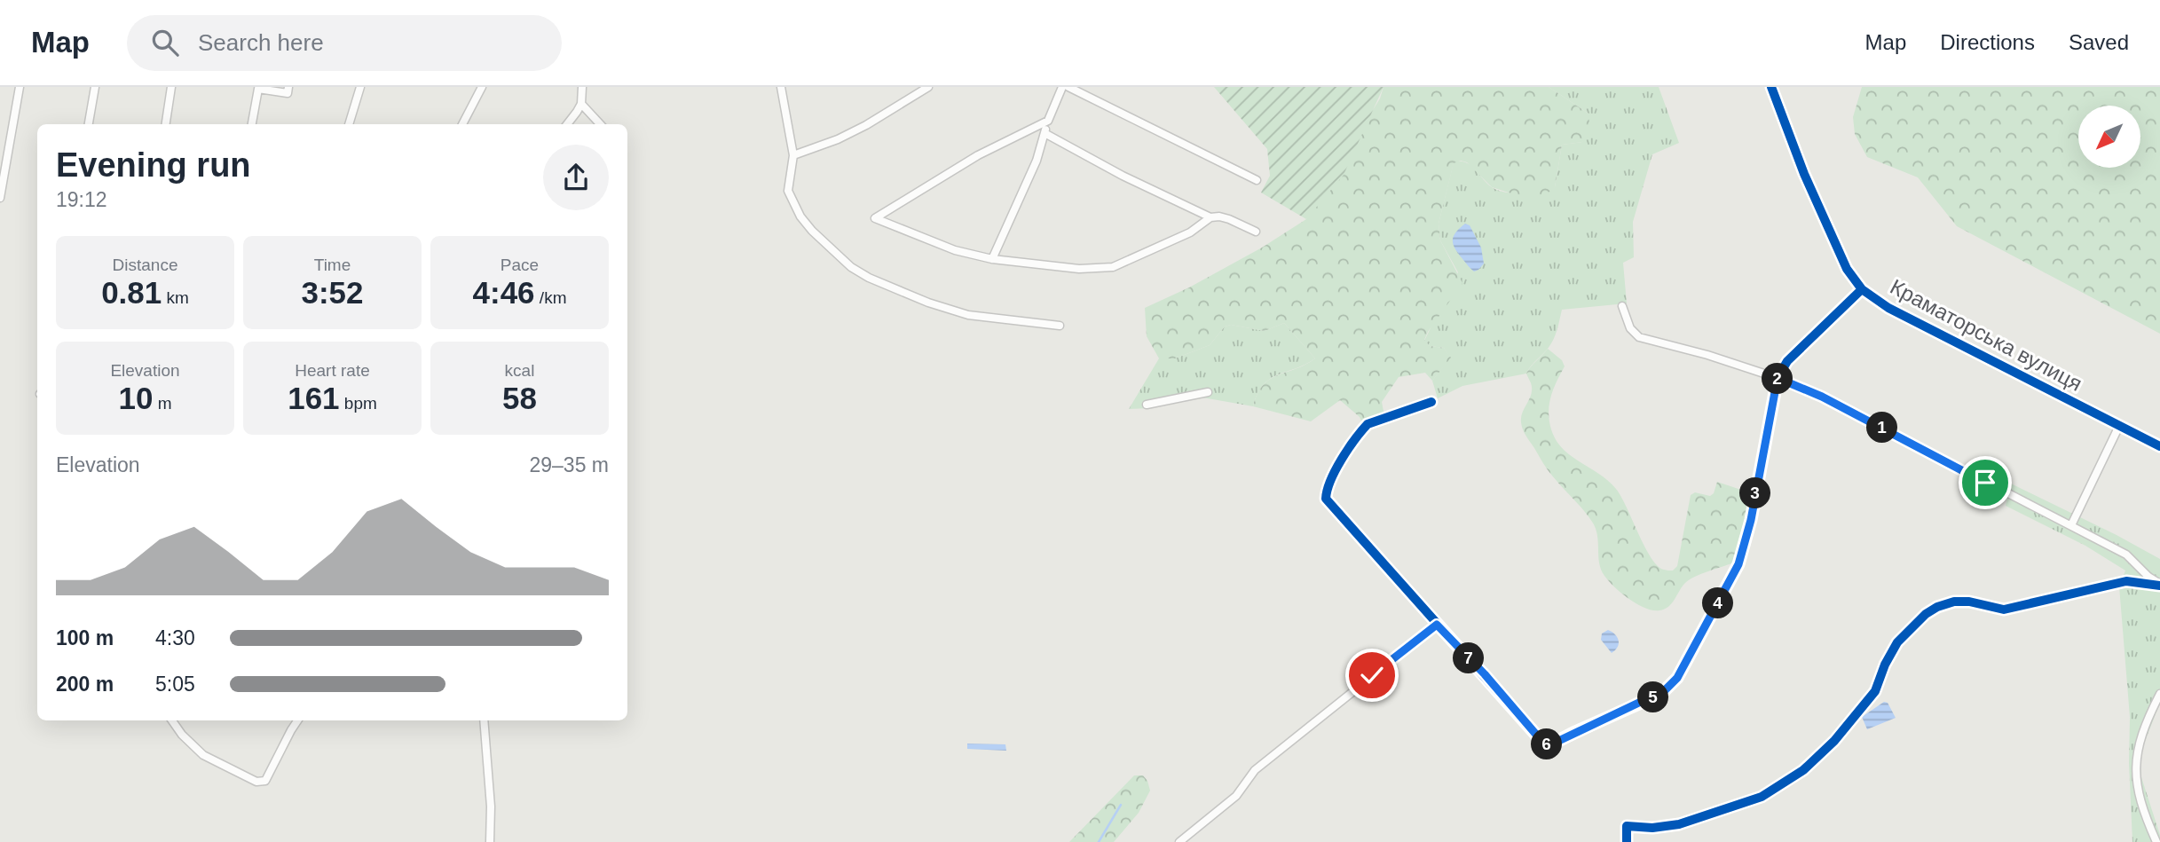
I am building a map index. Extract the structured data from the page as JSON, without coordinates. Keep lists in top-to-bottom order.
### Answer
{
  "streets": {
    "street": ["Краматорська вулиця"]
  },
  "north": "bottom left",
  "page": {
    "header": "Map",
    "search": "Search here",
    "nav": ["Map", "Directions", "Saved"],
    "heading": ["Evening run", "19:12"],
    "stats": [
      ["Distance", "0.81 km"],
      ["Time", "3:52"],
      ["Pace", "4:46 /km"],
      ["Elevation", "10 m"],
      ["Heart rate", "161 bpm"],
      ["kcal", "58"]
    ],
    "pins": [
      "2",
      "1",
      "3",
      "4",
      "7",
      "5",
      "6"
    ],
    "chart": ["Elevation", "29–35 m"],
    "list": [
      {
        "name": "100 m",
        "note": "4:30"
      },
      {
        "name": "200 m",
        "note": "5:05"
      }
    ]
  }
}
